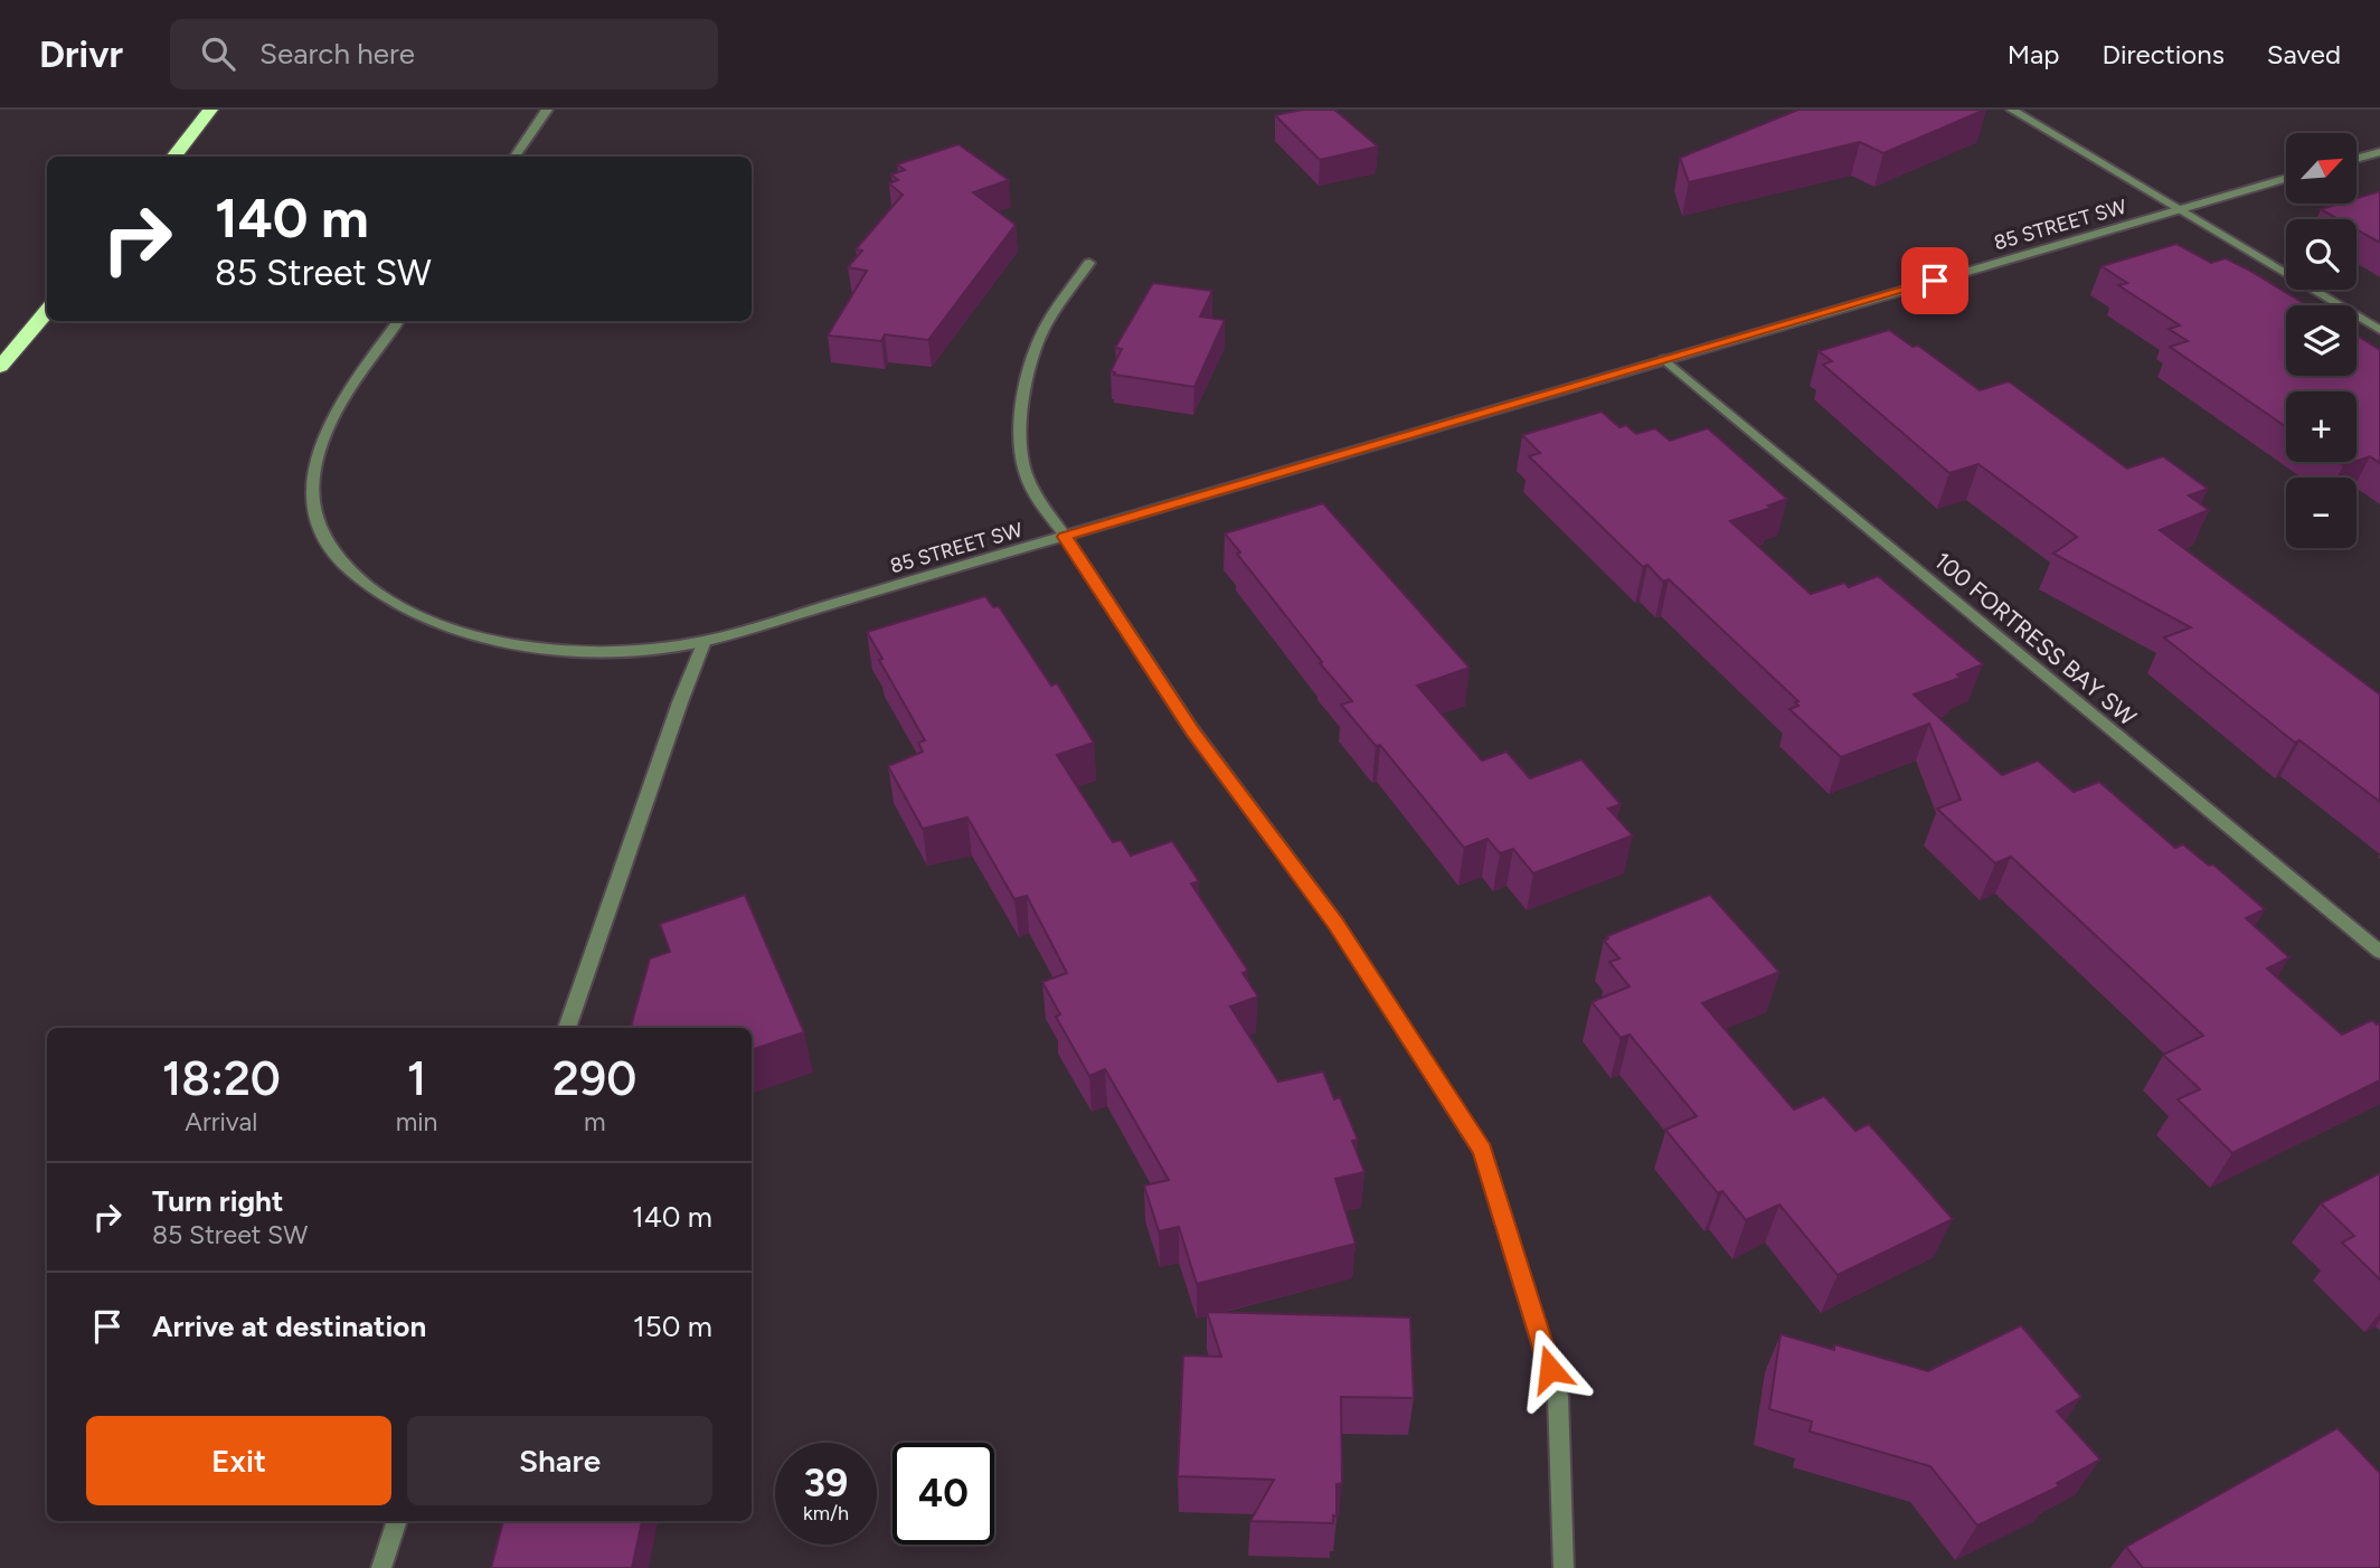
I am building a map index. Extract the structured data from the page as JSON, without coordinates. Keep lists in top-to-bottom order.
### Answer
{
  "streets": {
    "street": ["85 STREET SW", "100 FORTRESS BAY SW"]
  },
  "crossings": [
    ["85 STREET SW", "100 FORTRESS BAY SW"]
  ],
  "north": "top right",
  "page": {
    "header": "Drivr",
    "search": "Search here",
    "nav": ["Map", "Directions", "Saved"],
    "map_buttons": ["+", "−"],
    "turn": ["140 m", "85 Street SW"],
    "eta": [
      "18:20",
      "Arrival",
      "1",
      "min",
      "290",
      "m"
    ],
    "list": [
      {
        "name": "Turn right",
        "note": "85 Street SW",
        "value": "140 m"
      },
      {
        "name": "Arrive at destination",
        "value": "150 m"
      }
    ],
    "buttons": ["Exit", "Share"],
    "speed": "39 km/h",
    "limit": "40"
  }
}
